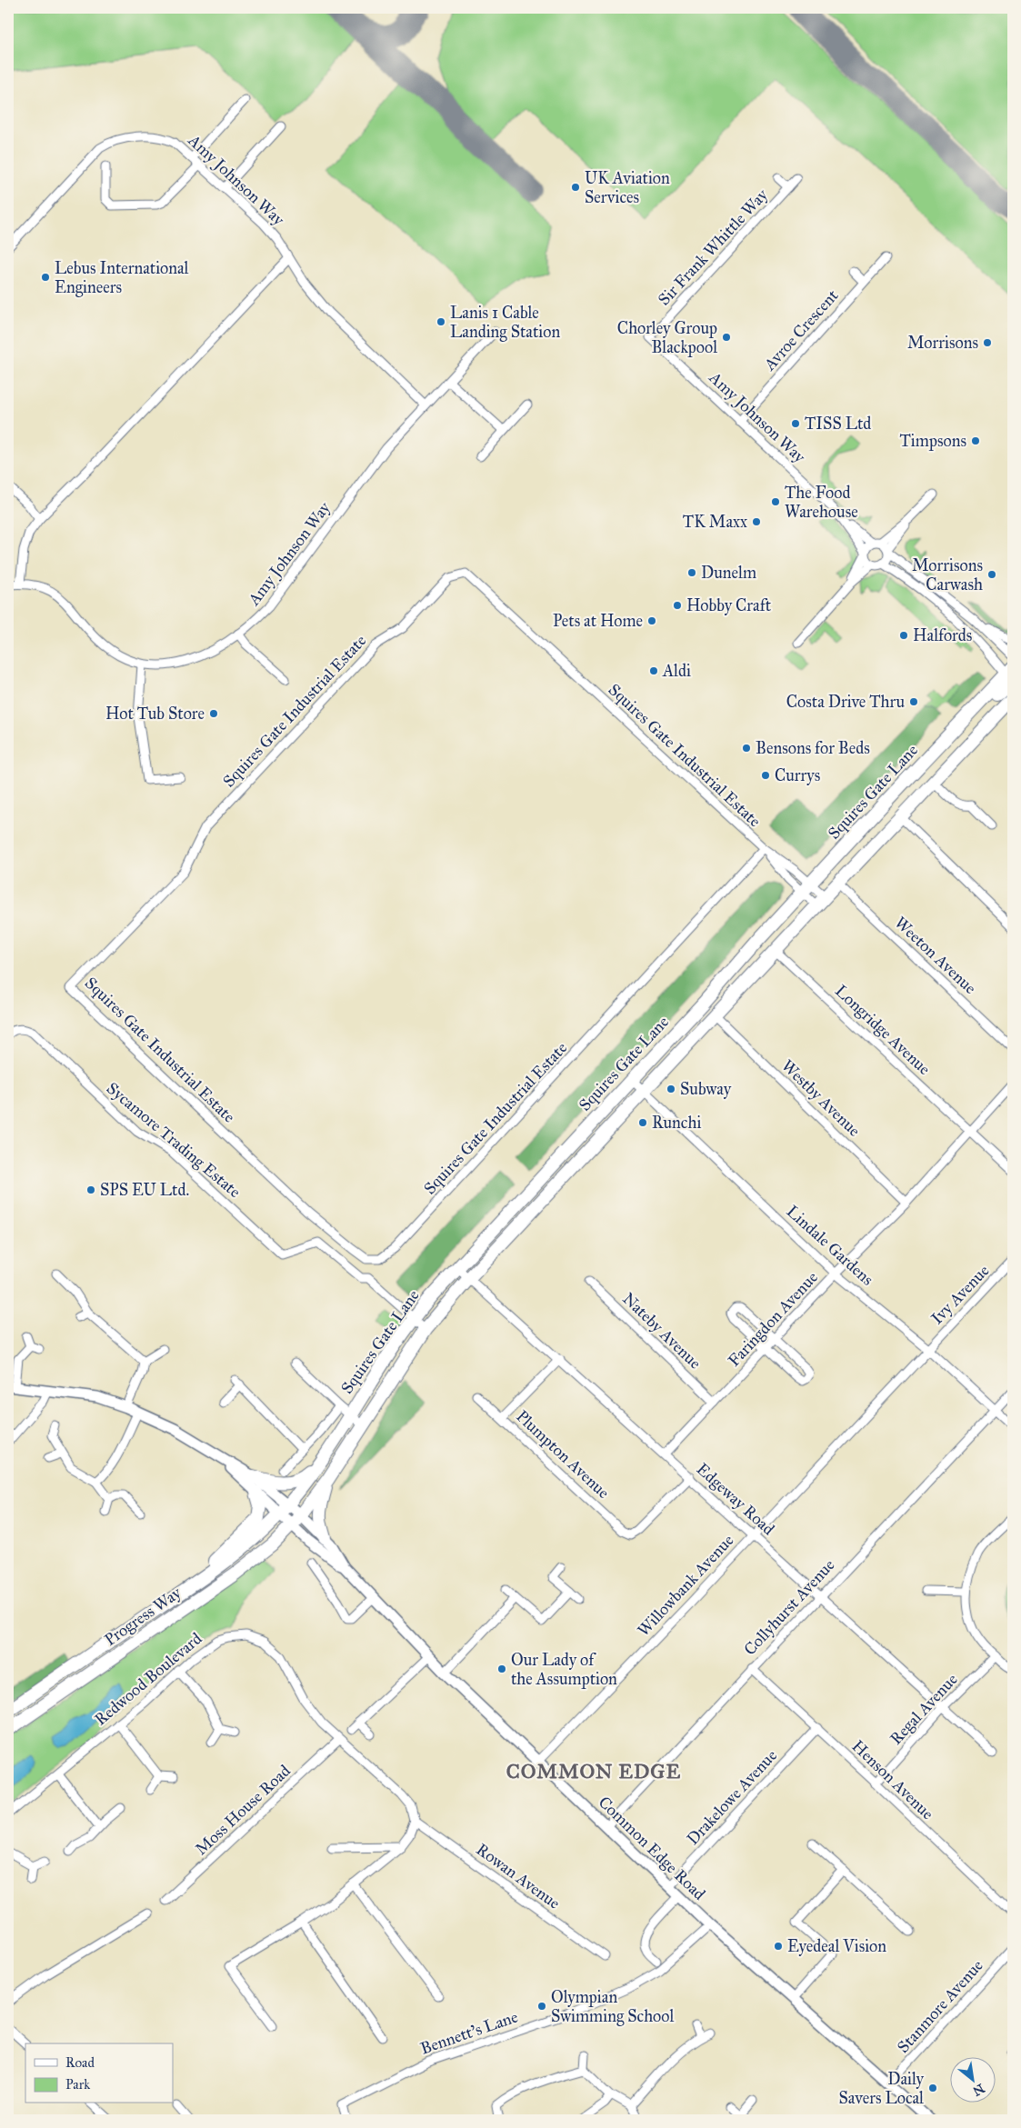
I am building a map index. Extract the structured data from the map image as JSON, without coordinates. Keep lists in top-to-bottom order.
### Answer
{
  "streets": {
    "main road": ["Squires Gate Lane", "Progress Way", "Common Edge Road"],
    "street": [
      "Amy Johnson Way",
      "Sir Frank Whittle Way",
      "Avroe Crescent",
      "Squires Gate Industrial Estate",
      "Weeton Avenue",
      "Longridge Avenue",
      "Westby Avenue",
      "Sycamore Trading Estate",
      "Lindale Gardens",
      "Ivy Avenue",
      "Faringdon Avenue",
      "Nateby Avenue",
      "Plumpton Avenue",
      "Edgeway Road",
      "Willowbank Avenue",
      "Collyhurst Avenue",
      "Redwood Boulevard",
      "Regal Avenue",
      "Henson Avenue",
      "Drakelowe Avenue",
      "Moss House Road",
      "Rowan Avenue",
      "Stanmore Avenue",
      "Bennett's Lane"
    ]
  },
  "crossings": [
    ["Amy Johnson Way", "Sir Frank Whittle Way"],
    ["Amy Johnson Way", "Avroe Crescent"],
    ["Squires Gate Industrial Estate", "Squires Gate Lane"],
    ["Squires Gate Lane", "Weeton Avenue"],
    ["Squires Gate Lane", "Longridge Avenue"],
    ["Squires Gate Lane", "Westby Avenue"],
    ["Squires Gate Lane", "Sycamore Trading Estate"],
    ["Squires Gate Lane", "Lindale Gardens"],
    ["Squires Gate Lane", "Edgeway Road"],
    ["Squires Gate Lane", "Progress Way"],
    ["Squires Gate Lane", "Common Edge Road"],
    ["Longridge Avenue", "Faringdon Avenue"],
    ["Westby Avenue", "Faringdon Avenue"],
    ["Lindale Gardens", "Ivy Avenue"],
    ["Lindale Gardens", "Faringdon Avenue"],
    ["Lindale Gardens", "Willowbank Avenue"],
    ["Lindale Gardens", "Collyhurst Avenue"],
    ["Ivy Avenue", "Willowbank Avenue"],
    ["Faringdon Avenue", "Nateby Avenue"],
    ["Faringdon Avenue", "Edgeway Road"],
    ["Plumpton Avenue", "Edgeway Road"],
    ["Edgeway Road", "Willowbank Avenue"],
    ["Edgeway Road", "Collyhurst Avenue"],
    ["Edgeway Road", "Regal Avenue"],
    ["Willowbank Avenue", "Common Edge Road"],
    ["Collyhurst Avenue", "Henson Avenue"],
    ["Collyhurst Avenue", "Common Edge Road"],
    ["Progress Way", "Common Edge Road"],
    ["Redwood Boulevard", "Moss House Road"],
    ["Redwood Boulevard", "Rowan Avenue"],
    ["Regal Avenue", "Henson Avenue"],
    ["Henson Avenue", "Drakelowe Avenue"],
    ["Drakelowe Avenue", "Common Edge Road"],
    ["Common Edge Road", "Stanmore Avenue"],
    ["Common Edge Road", "Bennett's Lane"]
  ],
  "districts": ["COMMON EDGE"],
  "places": [
    "UK Aviation Services",
    "Lebus International Engineers",
    "Lanis 1 Cable Landing Station",
    "Chorley Group Blackpool",
    "Morrisons",
    "TISS Ltd",
    "Timpsons",
    "The Food Warehouse",
    "TK Maxx",
    "Dunelm",
    "Morrisons Carwash",
    "Hobby Craft",
    "Pets at Home",
    "Halfords",
    "Aldi",
    "Costa Drive Thru",
    "Hot Tub Store",
    "Bensons for Beds",
    "Currys",
    "Subway",
    "Runchi",
    "SPS EU Ltd.",
    "Our Lady of the Assumption",
    "Eyedeal Vision",
    "Olympian Swimming School",
    "Daily Savers Local"
  ],
  "legend": ["Road", "Park"],
  "north": "bottom right"
}
